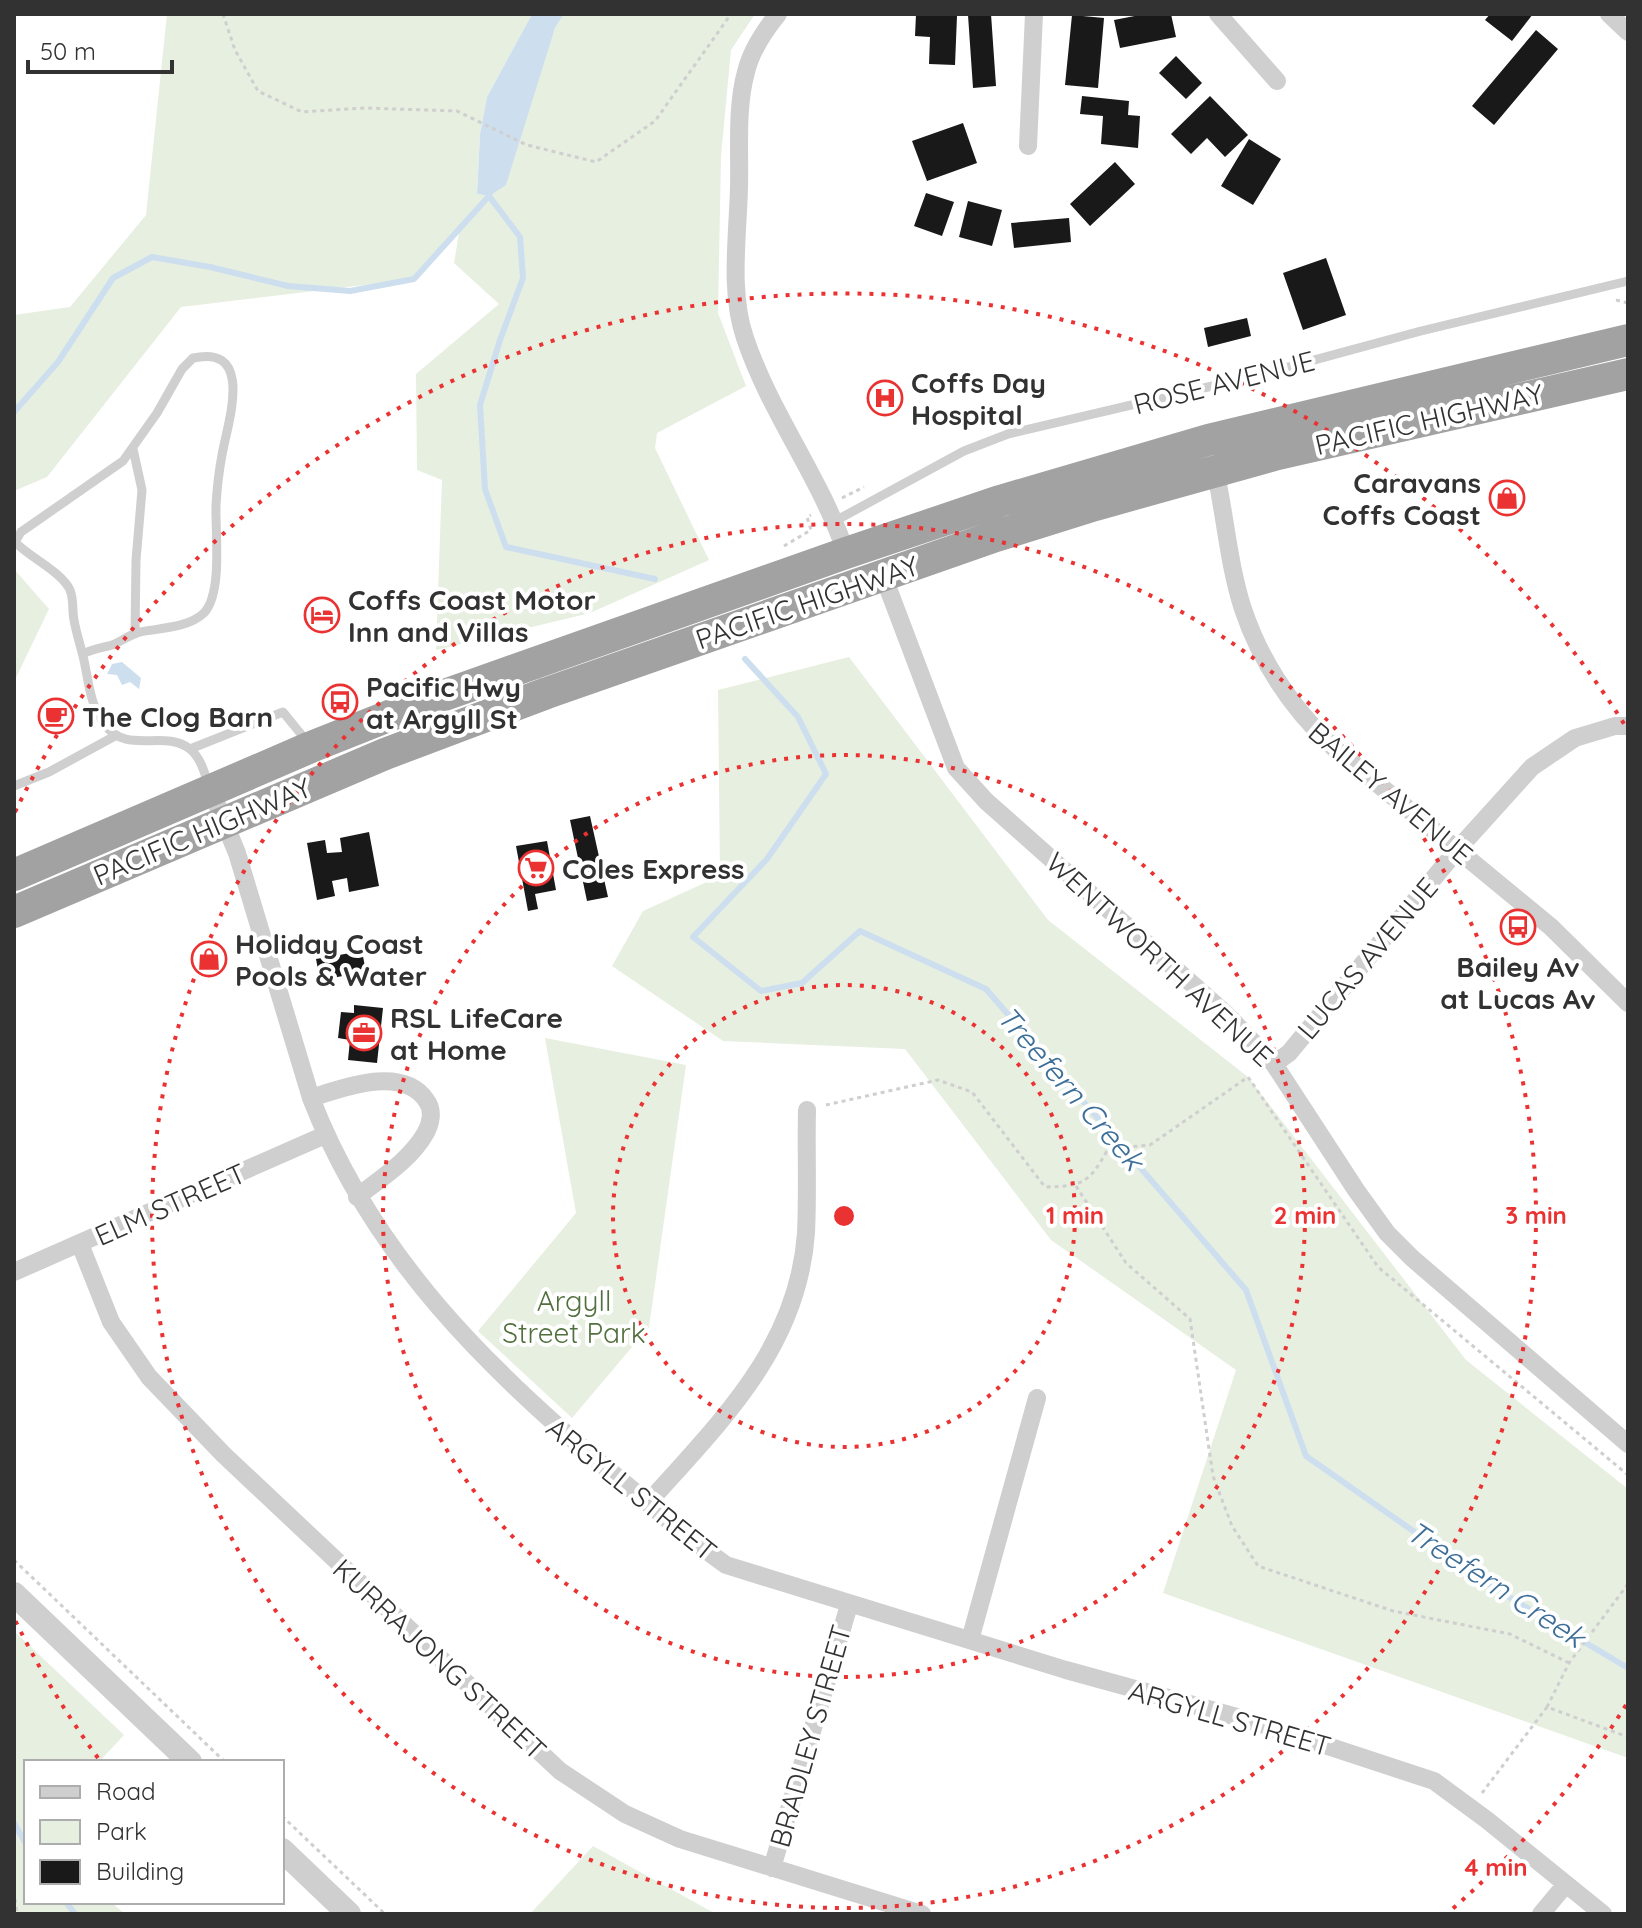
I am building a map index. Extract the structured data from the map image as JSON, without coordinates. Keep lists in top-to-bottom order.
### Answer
{
  "streets": {
    "highway": ["PACIFIC HIGHWAY"],
    "street": [
      "BAILEY AVENUE",
      "LUCAS AVENUE",
      "WENTWORTH AVENUE",
      "ELM STREET",
      "ARGYLL STREET",
      "KURRAJONG STREET",
      "BRADLEY STREET"
    ],
    "lane": ["ROSE AVENUE"]
  },
  "crossings": [
    ["PACIFIC HIGHWAY", "BAILEY AVENUE"],
    ["PACIFIC HIGHWAY", "WENTWORTH AVENUE"],
    ["PACIFIC HIGHWAY", "ARGYLL STREET"],
    ["BAILEY AVENUE", "LUCAS AVENUE"],
    ["LUCAS AVENUE", "WENTWORTH AVENUE"],
    ["ELM STREET", "ARGYLL STREET"],
    ["ELM STREET", "KURRAJONG STREET"],
    ["ARGYLL STREET", "BRADLEY STREET"],
    ["KURRAJONG STREET", "BRADLEY STREET"]
  ],
  "water": ["Treefern Creek"],
  "parks": ["Argyll Street Park"],
  "places": {
    "hospital": ["Coffs Day Hospital"],
    "shop": ["Caravans Coffs Coast", "Holiday Coast Pools & Water"],
    "hotel": ["Coffs Coast Motor Inn and Villas"],
    "bus stop": ["Pacific Hwy at Argyll St", "Bailey Av at Lucas Av"],
    "cafe": ["The Clog Barn"],
    "supermarket": ["Coles Express"],
    "office": ["RSL LifeCare at Home"]
  },
  "legend": ["Road", "Park", "Building"],
  "scale_bar": "50 m",
  "rings": [
    "1 min",
    "2 min",
    "3 min",
    "4 min"
  ]
}
